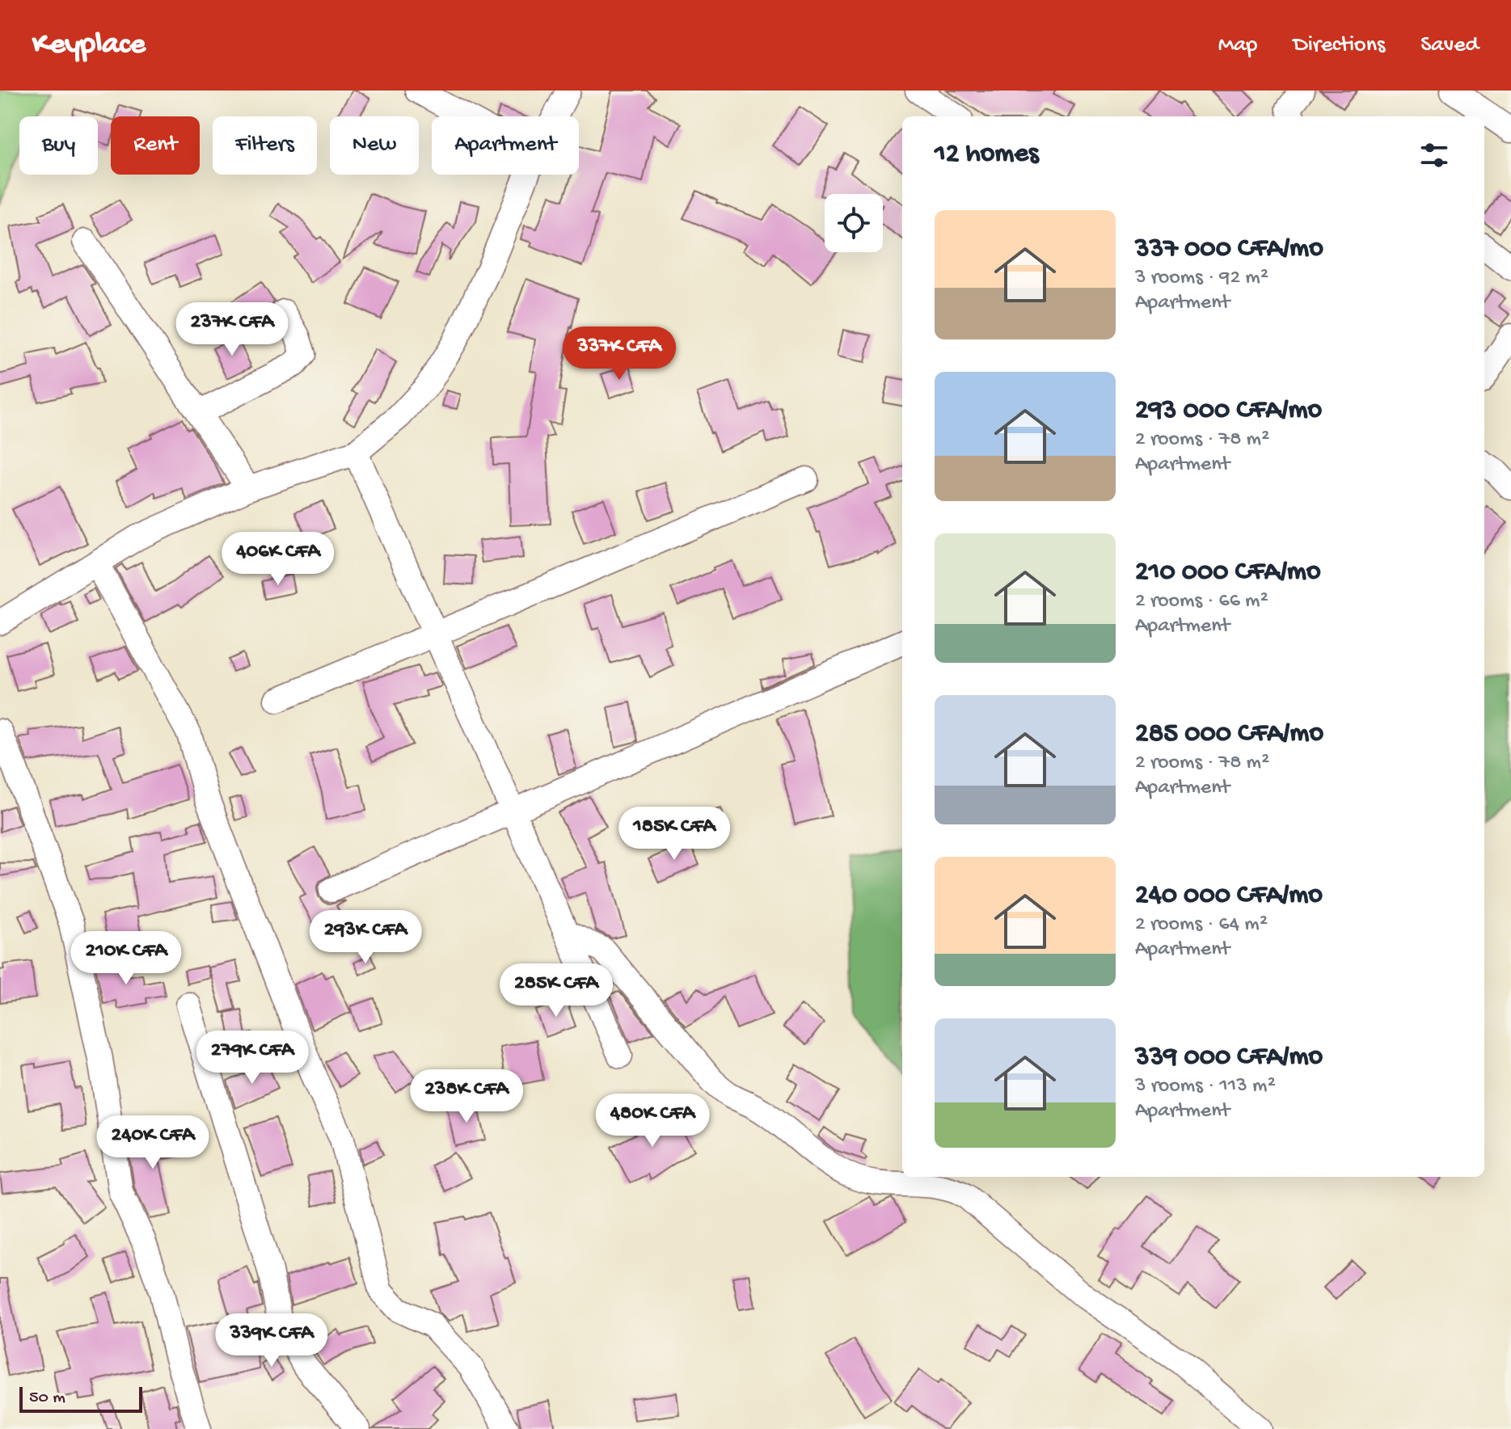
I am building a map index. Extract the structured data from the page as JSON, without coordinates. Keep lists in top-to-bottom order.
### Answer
{
  "scale_bar": "50 m",
  "page": {
    "header": "Keyplace",
    "nav": ["Map", "Directions", "Saved"],
    "chip": [
      "Buy",
      "Rent",
      "Filters",
      "New",
      "Apartment"
    ],
    "heading": "12 homes",
    "list": [
      {
        "name": "337 000 CFA/mo",
        "note": "3 rooms · 92 m² · Apartment"
      },
      {
        "name": "293 000 CFA/mo",
        "note": "2 rooms · 78 m² · Apartment"
      },
      {
        "name": "210 000 CFA/mo",
        "note": "2 rooms · 66 m² · Apartment"
      },
      {
        "name": "285 000 CFA/mo",
        "note": "2 rooms · 78 m² · Apartment"
      },
      {
        "name": "240 000 CFA/mo",
        "note": "2 rooms · 64 m² · Apartment"
      },
      {
        "name": "339 000 CFA/mo",
        "note": "3 rooms · 113 m² · Apartment"
      }
    ],
    "price": [
      "237K CFA",
      "337K CFA",
      "406K CFA",
      "185K CFA",
      "293K CFA",
      "210K CFA",
      "285K CFA",
      "279K CFA",
      "238K CFA",
      "480K CFA",
      "240K CFA",
      "339K CFA"
    ],
    "scale": "50 m"
  }
}
